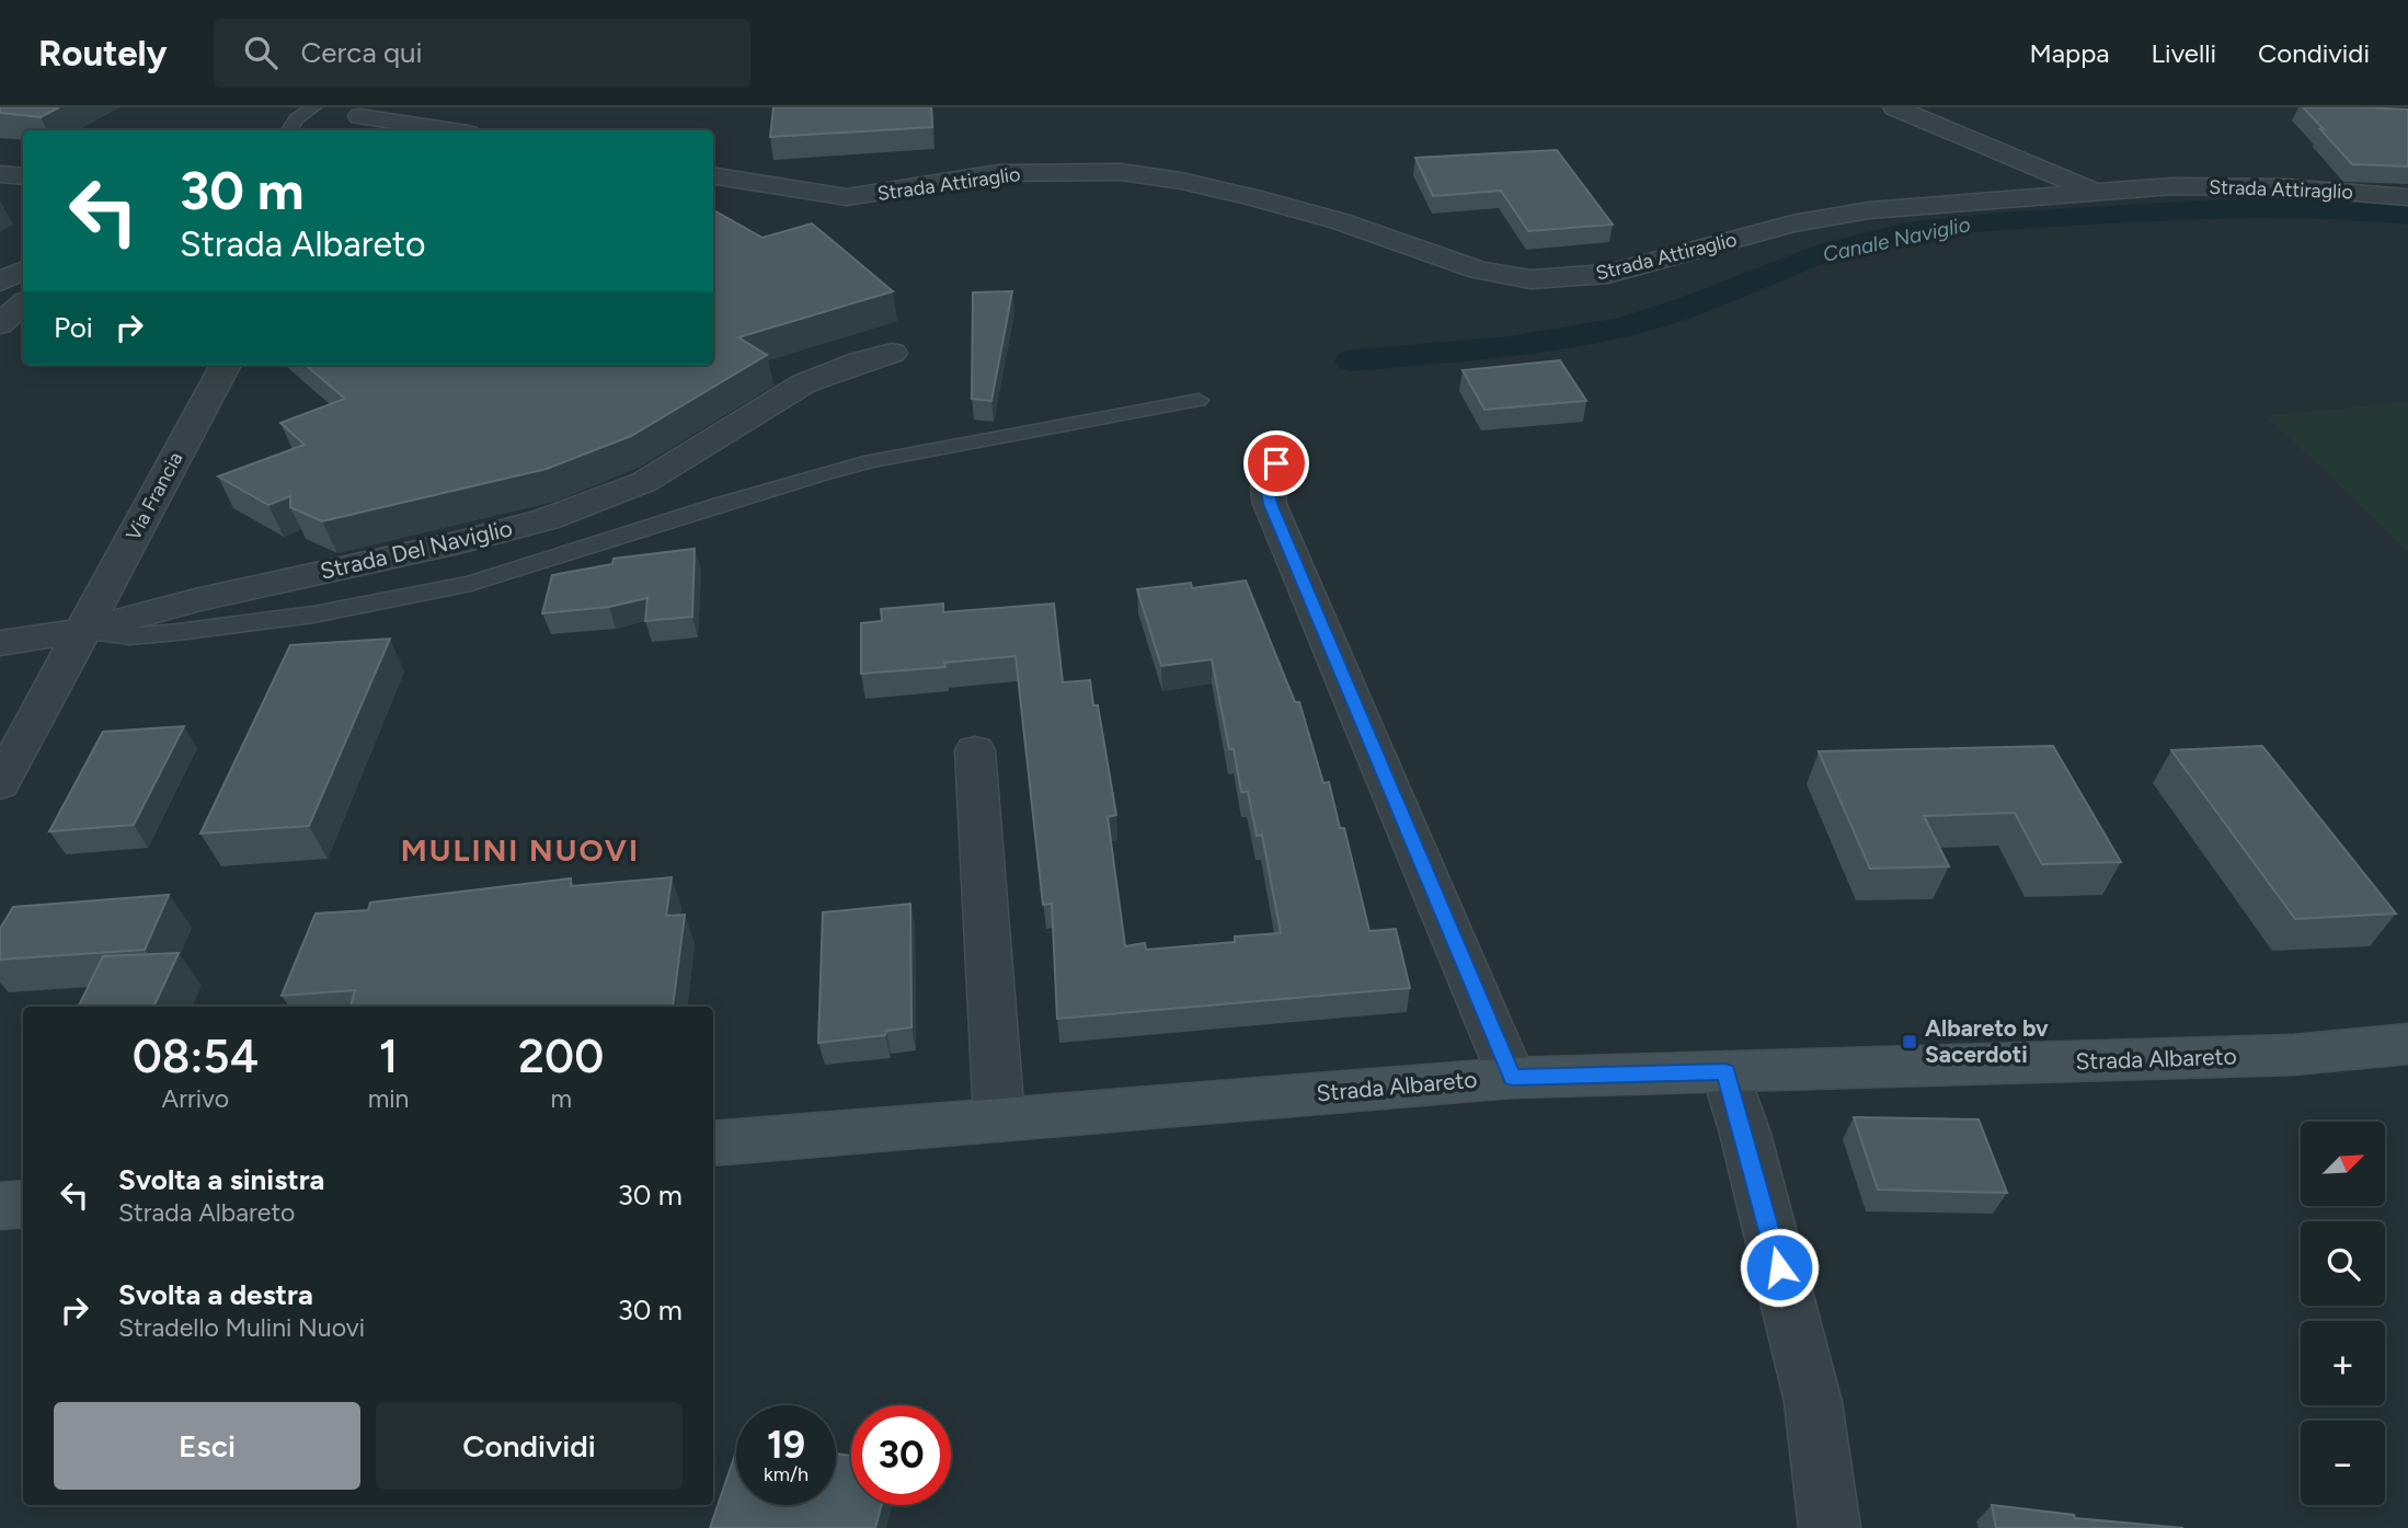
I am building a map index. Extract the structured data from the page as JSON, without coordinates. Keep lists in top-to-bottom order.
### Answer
{
  "streets": {
    "street": [
      "Strada Attiraglio",
      "Via Francia",
      "Strada Del Naviglio",
      "Strada Albareto"
    ]
  },
  "crossings": [
    ["Via Francia", "Strada Del Naviglio"]
  ],
  "districts": ["MULINI NUOVI"],
  "water": ["Canale Naviglio"],
  "places": {
    "transit": ["Albareto bv Sacerdoti"]
  },
  "north": "top right",
  "page": {
    "header": "Routely",
    "search": "Cerca qui",
    "nav": ["Mappa", "Livelli", "Condividi"],
    "turn": ["30 m", "Strada Albareto"],
    "then": "Poi",
    "eta": [
      "08:54",
      "Arrivo",
      "1",
      "min",
      "200",
      "m"
    ],
    "map_buttons": ["+", "−"],
    "list": [
      {
        "name": "Svolta a sinistra",
        "note": "Strada Albareto",
        "value": "30 m"
      },
      {
        "name": "Svolta a destra",
        "note": "Stradello Mulini Nuovi",
        "value": "30 m"
      }
    ],
    "buttons": ["Esci", "Condividi"],
    "speed": "19 km/h",
    "limit": "30"
  }
}
